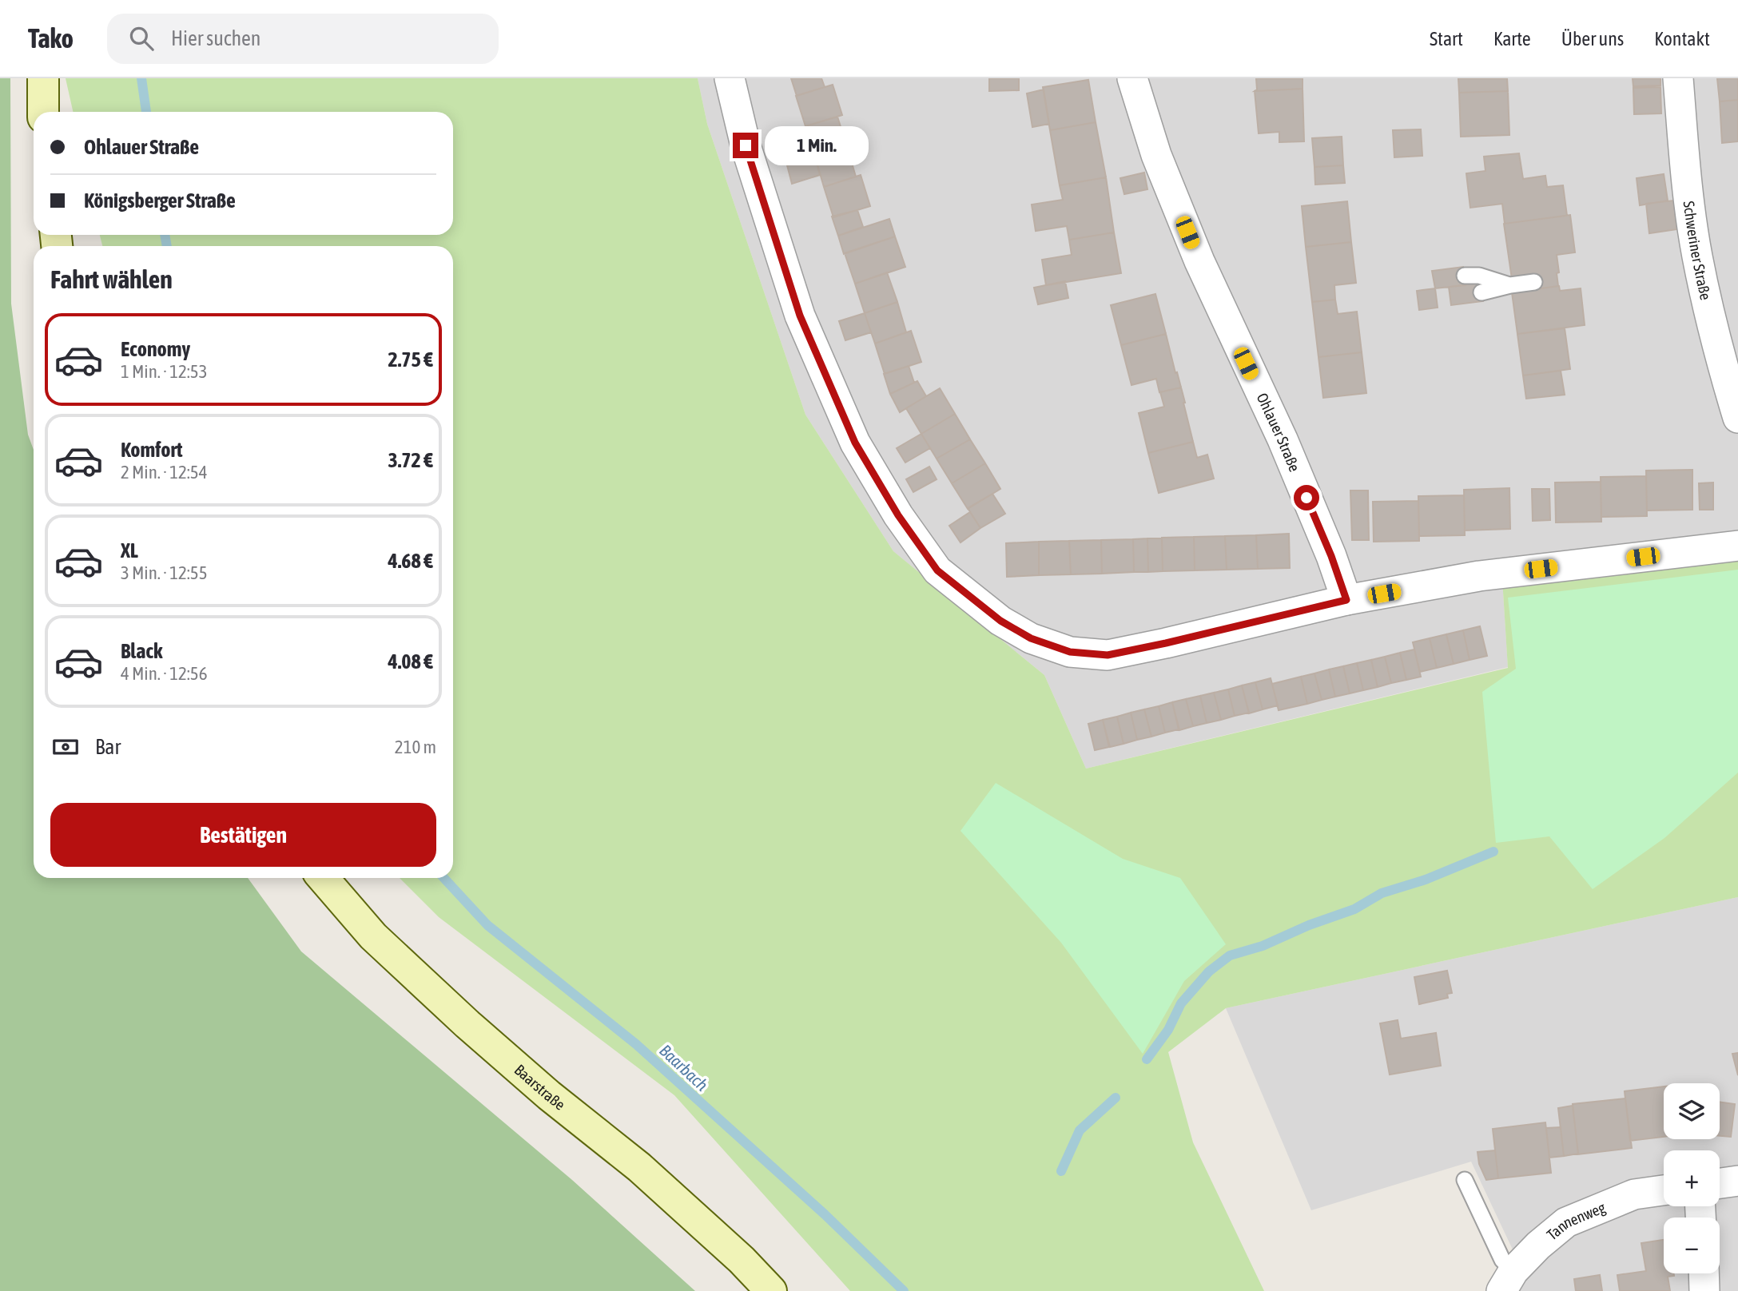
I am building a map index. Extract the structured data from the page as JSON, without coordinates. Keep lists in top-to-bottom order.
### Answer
{
  "streets": {
    "main road": ["Baarstraße"],
    "street": ["Schweriner Straße", "Ohlauer Straße", "Tannenweg"]
  },
  "water": ["Baarbach"],
  "page": {
    "header": "Tako",
    "search": "Hier suchen",
    "nav": [
      "Start",
      "Karte",
      "Über uns",
      "Kontakt"
    ],
    "banner": ["Ohlauer Straße", "Königsberger Straße"],
    "bubble": "1 Min.",
    "heading": "Fahrt wählen",
    "list": [
      {
        "name": "Economy",
        "note": "1 Min. · 12:53",
        "value": "2.75 €"
      },
      {
        "name": "Komfort",
        "note": "2 Min. · 12:54",
        "value": "3.72 €"
      },
      {
        "name": "XL",
        "note": "3 Min. · 12:55",
        "value": "4.68 €"
      },
      {
        "name": "Black",
        "note": "4 Min. · 12:56",
        "value": "4.08 €"
      }
    ],
    "pay": ["Bar", "210 m"],
    "buttons": "Bestätigen",
    "map_buttons": ["+", "−"]
  }
}
